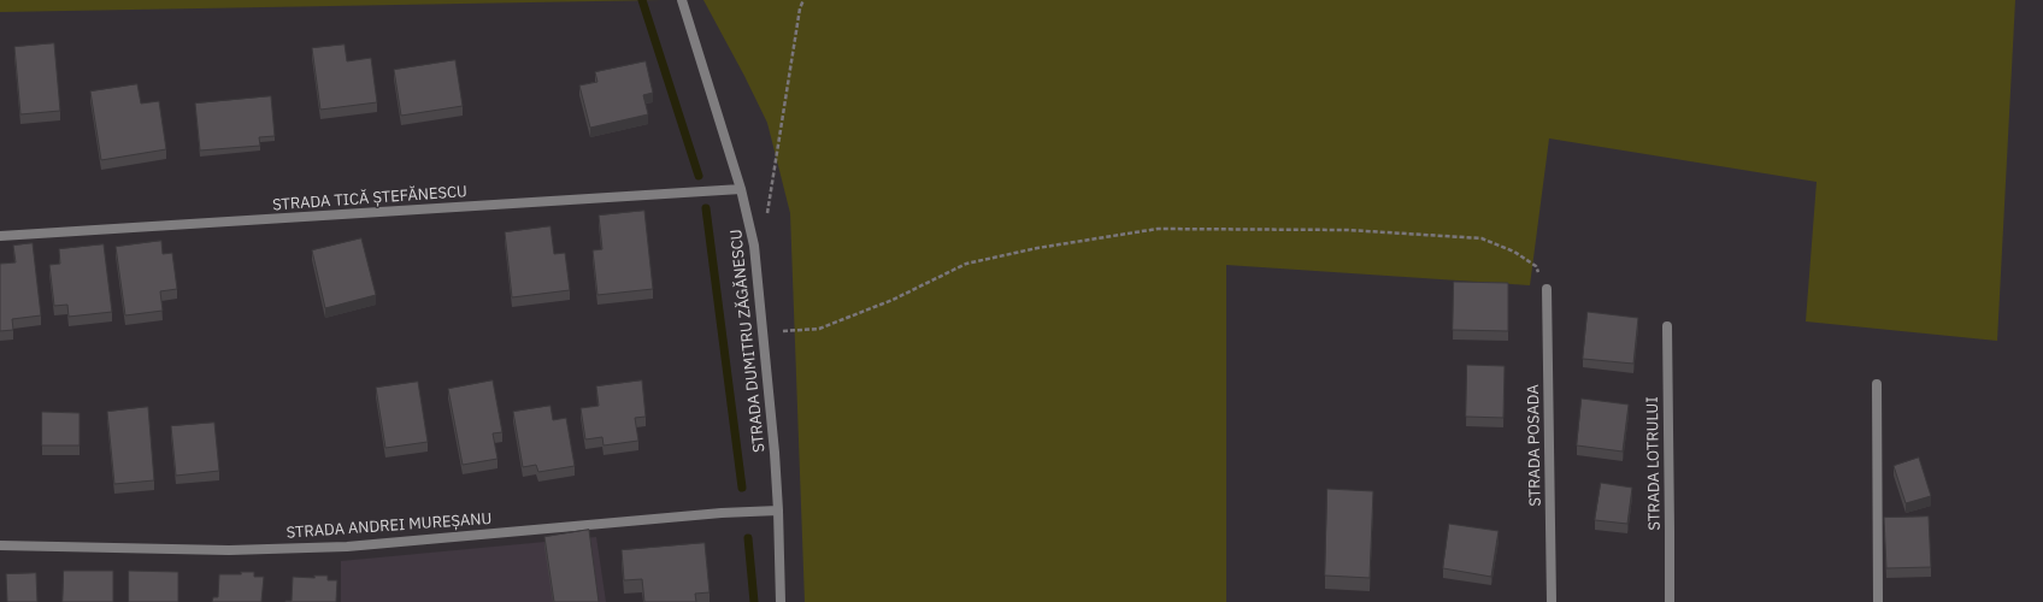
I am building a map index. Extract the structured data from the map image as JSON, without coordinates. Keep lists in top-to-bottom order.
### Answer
{
  "streets": {
    "street": [
      "STRADA TICĂ ȘTEFĂNESCU",
      "STRADA DUMITRU ZĂGĂNESCU",
      "STRADA POSADA",
      "STRADA LOTRULUI",
      "STRADA ANDREI MUREȘANU"
    ]
  },
  "crossings": [
    ["STRADA TICĂ ȘTEFĂNESCU", "STRADA DUMITRU ZĂGĂNESCU"],
    ["STRADA DUMITRU ZĂGĂNESCU", "STRADA ANDREI MUREȘANU"]
  ]
}
